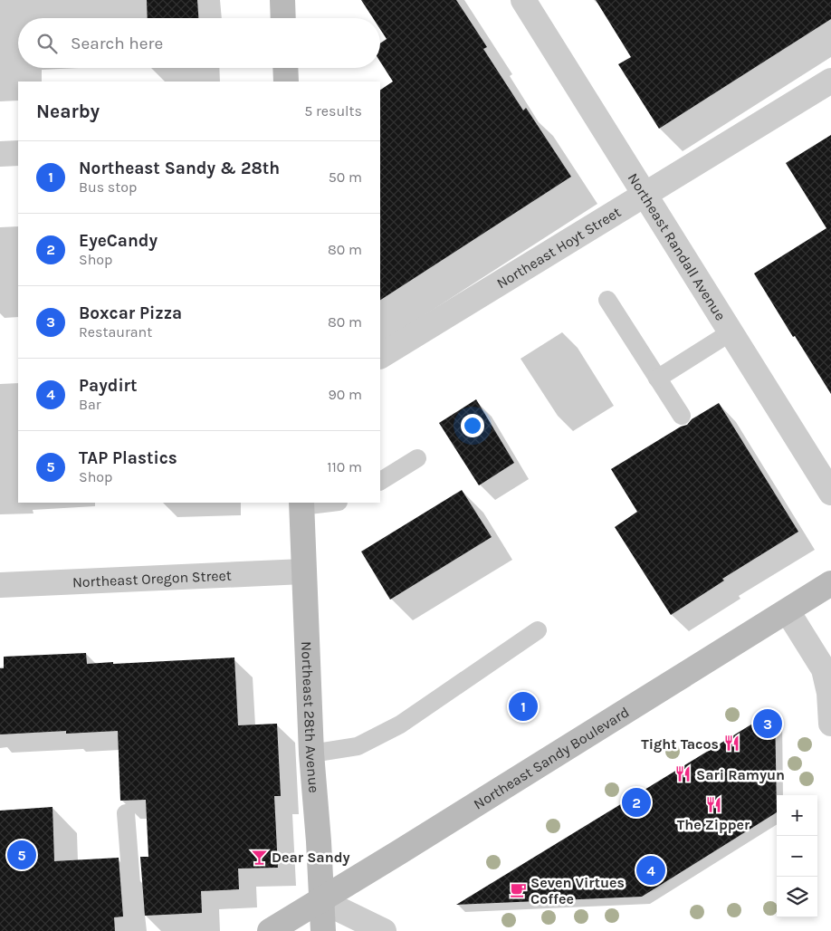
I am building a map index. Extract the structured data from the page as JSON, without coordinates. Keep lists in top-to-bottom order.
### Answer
{
  "streets": {
    "main road": ["Northeast 28th Avenue", "Northeast Sandy Boulevard"],
    "street": ["Northeast Randall Avenue", "Northeast Hoyt Street", "Northeast Oregon Street"]
  },
  "crossings": [
    ["Northeast Randall Avenue", "Northeast Hoyt Street"],
    ["Northeast Oregon Street", "Northeast 28th Avenue"],
    ["Northeast 28th Avenue", "Northeast Sandy Boulevard"]
  ],
  "places": {
    "restaurant": ["Tight Tacos", "Sari Ramyun", "The Zipper"],
    "bar": ["Dear Sandy"],
    "cafe": ["Seven Virtues Coffee"]
  },
  "page": {
    "search": "Search here",
    "heading": ["Nearby", "5 results"],
    "list": [
      {
        "mark": "1",
        "name": "Northeast Sandy & 28th",
        "note": "Bus stop",
        "value": "50 m"
      },
      {
        "mark": "2",
        "name": "EyeCandy",
        "note": "Shop",
        "value": "80 m"
      },
      {
        "mark": "3",
        "name": "Boxcar Pizza",
        "note": "Restaurant",
        "value": "80 m"
      },
      {
        "mark": "4",
        "name": "Paydirt",
        "note": "Bar",
        "value": "90 m"
      },
      {
        "mark": "5",
        "name": "TAP Plastics",
        "note": "Shop",
        "value": "110 m"
      }
    ],
    "pins": [
      "1",
      "3",
      "2",
      "5",
      "4"
    ],
    "map_buttons": ["+", "−"]
  }
}
